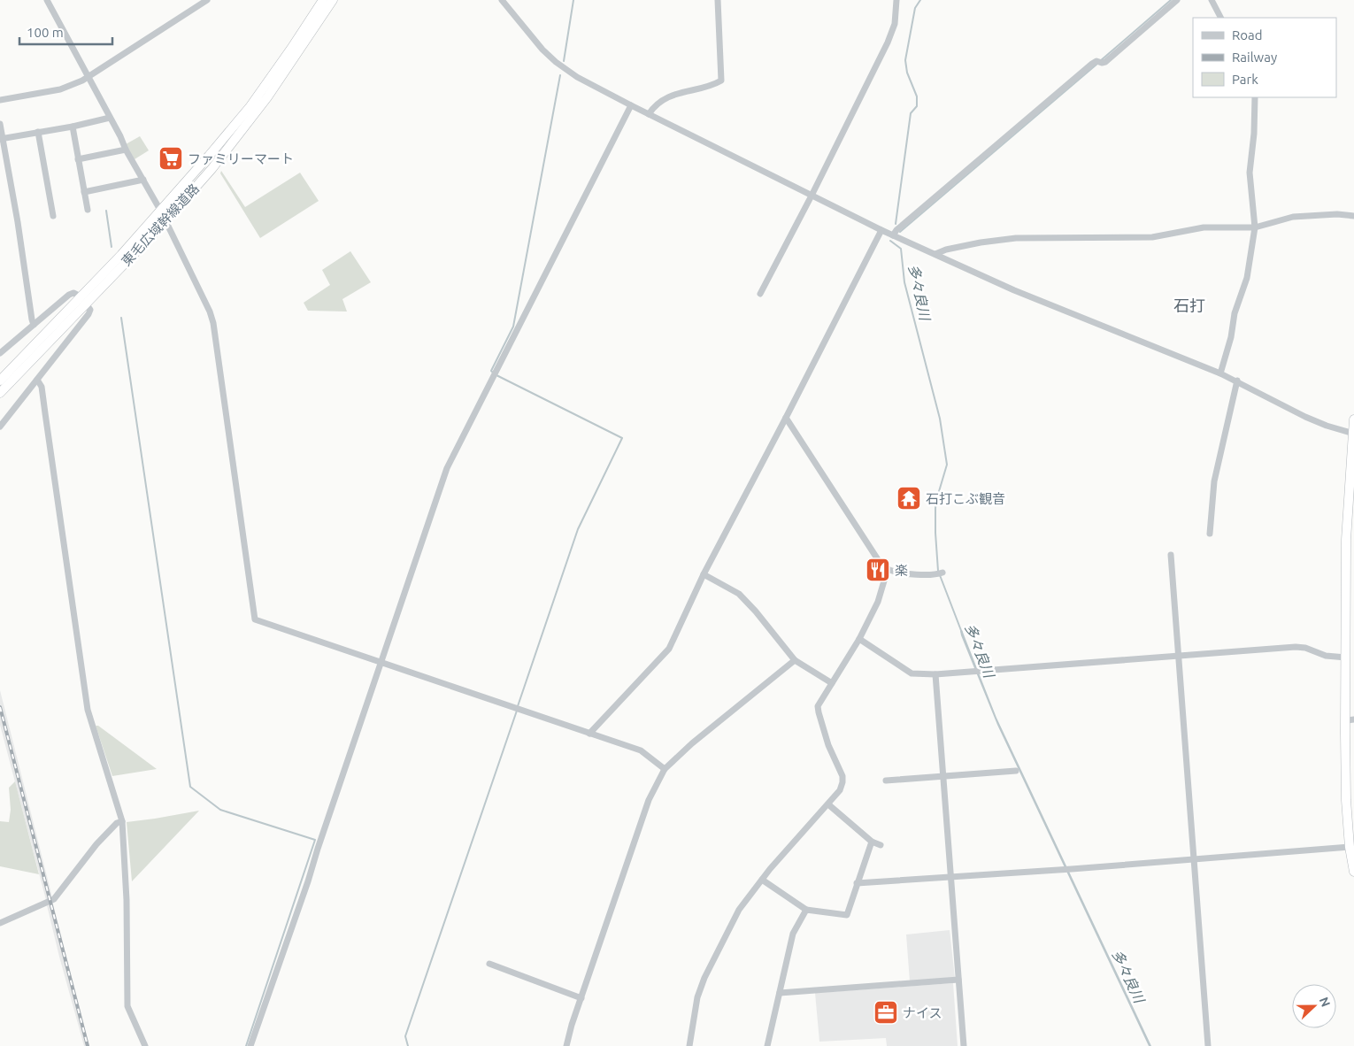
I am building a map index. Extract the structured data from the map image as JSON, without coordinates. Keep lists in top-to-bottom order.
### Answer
{
  "streets": {
    "highway": ["東毛広域幹線道路"]
  },
  "districts": ["石打"],
  "water": ["多々良川"],
  "places": {
    "supermarket": ["ファミリーマート"],
    "temple": ["石打こぶ観音"],
    "restaurant": ["楽"],
    "office": ["ナイス"]
  },
  "legend": ["Road", "Railway", "Park"],
  "scale_bar": "100 m",
  "north": "right"
}
